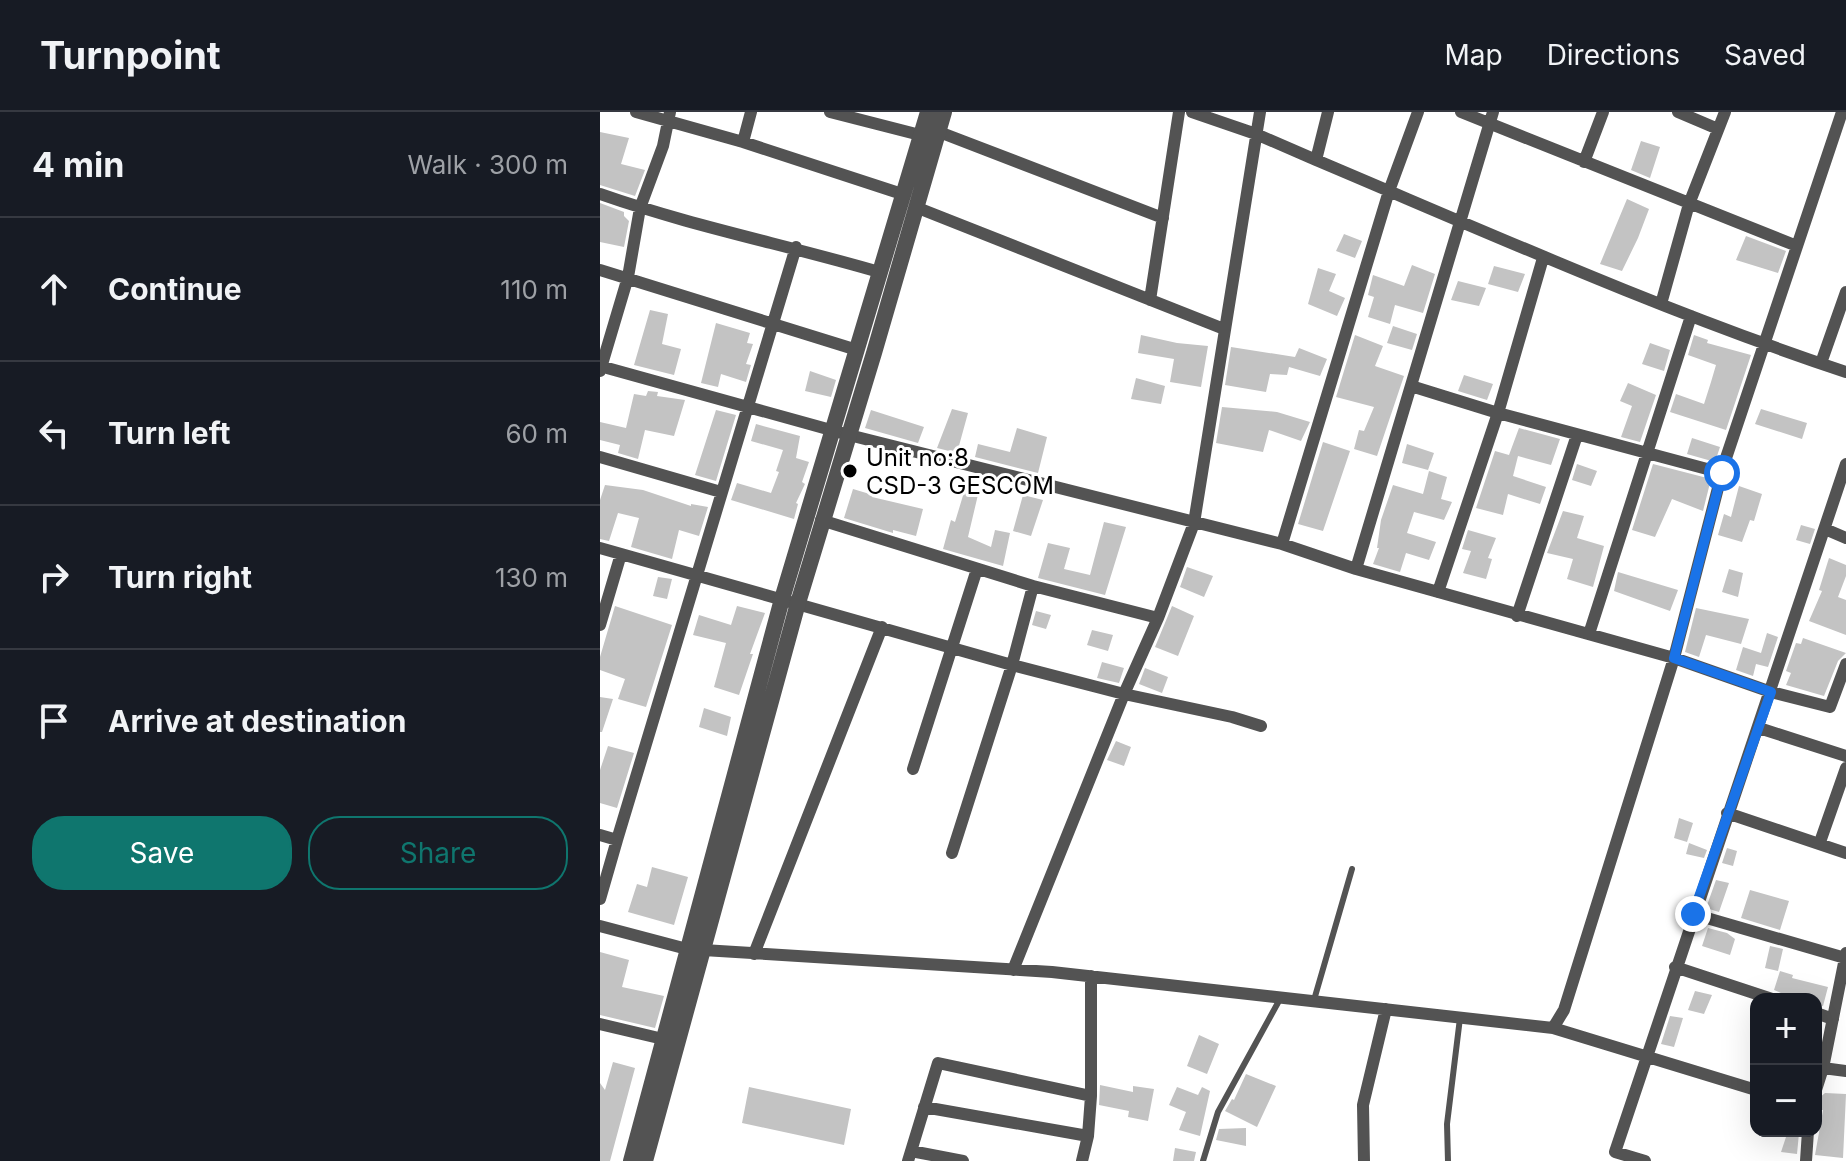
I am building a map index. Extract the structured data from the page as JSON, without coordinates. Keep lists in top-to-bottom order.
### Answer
{
  "places": ["Unit no:8 CSD-3 GESCOM"],
  "page": {
    "header": "Turnpoint",
    "nav": ["Map", "Directions", "Saved"],
    "heading": ["4 min", "Walk · 300 m"],
    "list": [
      ["Continue", "110 m"],
      ["Turn left", "60 m"],
      ["Turn right", "130 m"],
      "Arrive at destination"
    ],
    "buttons": ["Save", "Share"],
    "map_buttons": ["+", "−"]
  }
}
